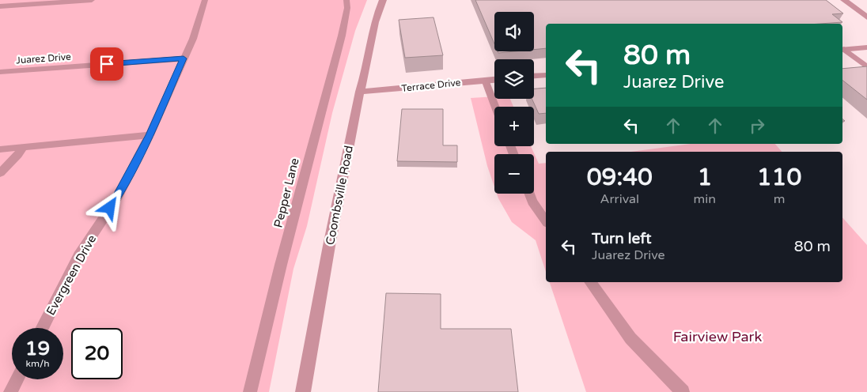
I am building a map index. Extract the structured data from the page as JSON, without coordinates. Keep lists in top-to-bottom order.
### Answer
{
  "streets": {
    "street": ["Terrace Drive", "Coombsville Road"],
    "lane": ["Juarez Drive", "Pepper Lane", "Evergreen Drive"]
  },
  "crossings": [
    ["Juarez Drive", "Evergreen Drive"],
    ["Terrace Drive", "Coombsville Road"]
  ],
  "parks": ["Fairview Park"],
  "page": {
    "map_buttons": ["+", "−"],
    "turn": ["80 m", "Juarez Drive"],
    "eta": [
      "09:40",
      "Arrival",
      "1",
      "min",
      "110",
      "m"
    ],
    "list": [
      {
        "name": "Turn left",
        "note": "Juarez Drive",
        "value": "80 m"
      }
    ],
    "speed": "19 km/h",
    "limit": "20"
  }
}
